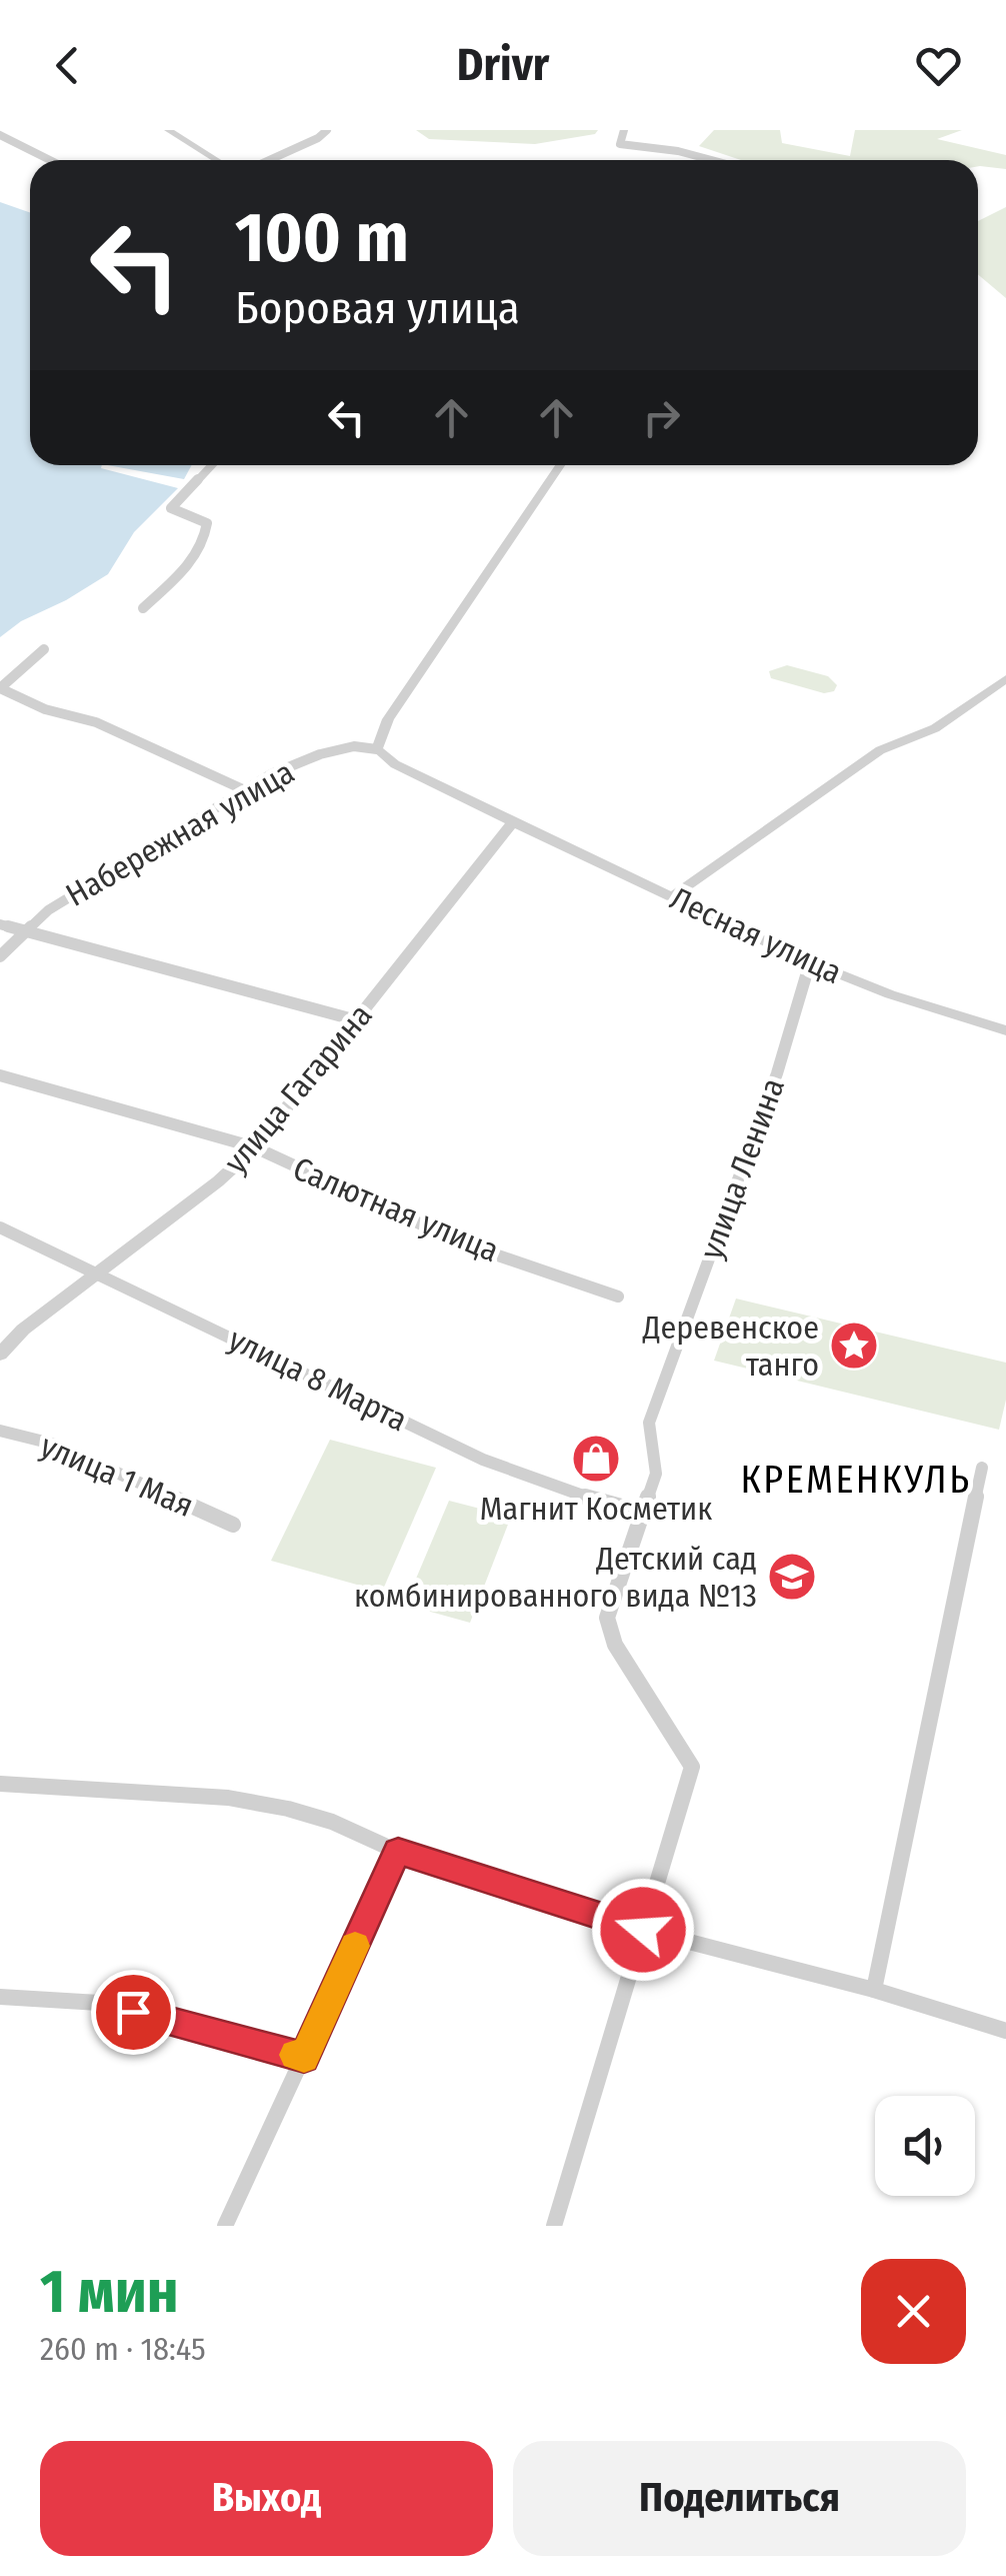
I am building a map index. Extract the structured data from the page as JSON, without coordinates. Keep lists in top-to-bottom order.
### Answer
{
  "streets": {
    "street": [
      "Набережная улица",
      "Лесная улица",
      "улица Гагарина",
      "улица Ленина",
      "Салютная улица",
      "улица 8 Марта",
      "улица 1 Мая"
    ]
  },
  "crossings": [
    ["Лесная улица", "улица Гагарина"],
    ["Лесная улица", "улица Ленина"],
    ["улица Гагарина", "Салютная улица"],
    ["улица Гагарина", "улица 8 Марта"],
    ["улица Ленина", "улица 8 Марта"]
  ],
  "districts": ["КРЕМЕНКУЛЬ"],
  "places": {
    "place": ["Деревенское танго"],
    "shop": ["Магнит Косметик"],
    "school or university": ["Детский сад комбинированного вида №13"]
  },
  "page": {
    "header": "Drivr",
    "turn": ["100 m", "Боровая улица"],
    "heading": ["1 мин", "260 m · 18:45"],
    "buttons": ["Выход", "Поделиться"]
  }
}
